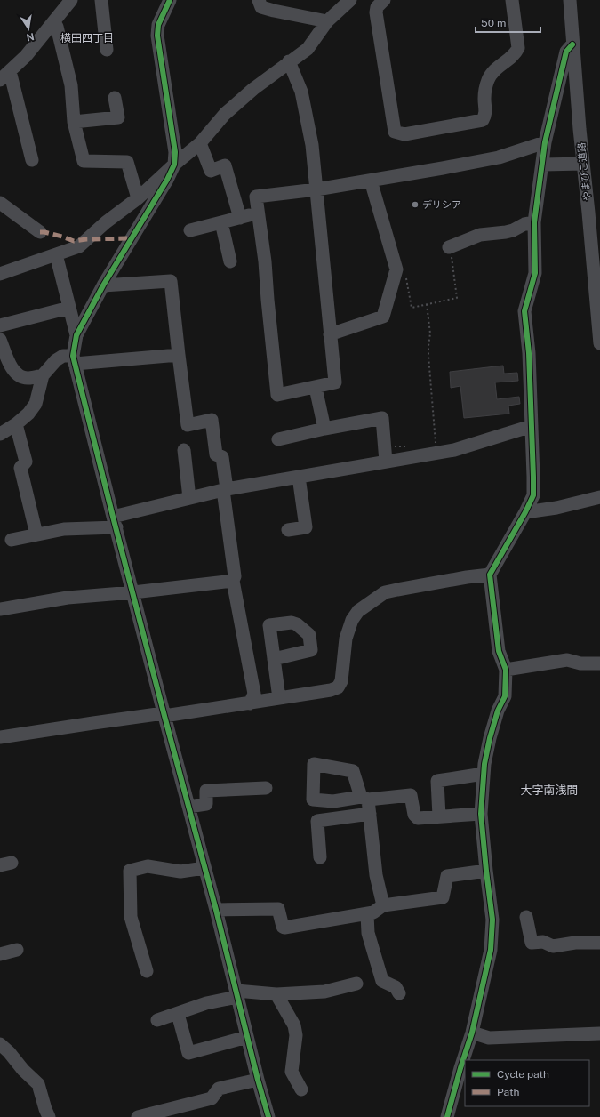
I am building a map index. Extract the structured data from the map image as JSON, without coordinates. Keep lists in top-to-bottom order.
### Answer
{
  "streets": {
    "street": ["やまびこ道路"]
  },
  "districts": ["横田四丁目", "大字南浅間"],
  "places": ["デリシア"],
  "legend": ["Cycle path", "Path"],
  "scale_bar": "50 m",
  "north": "bottom"
}
